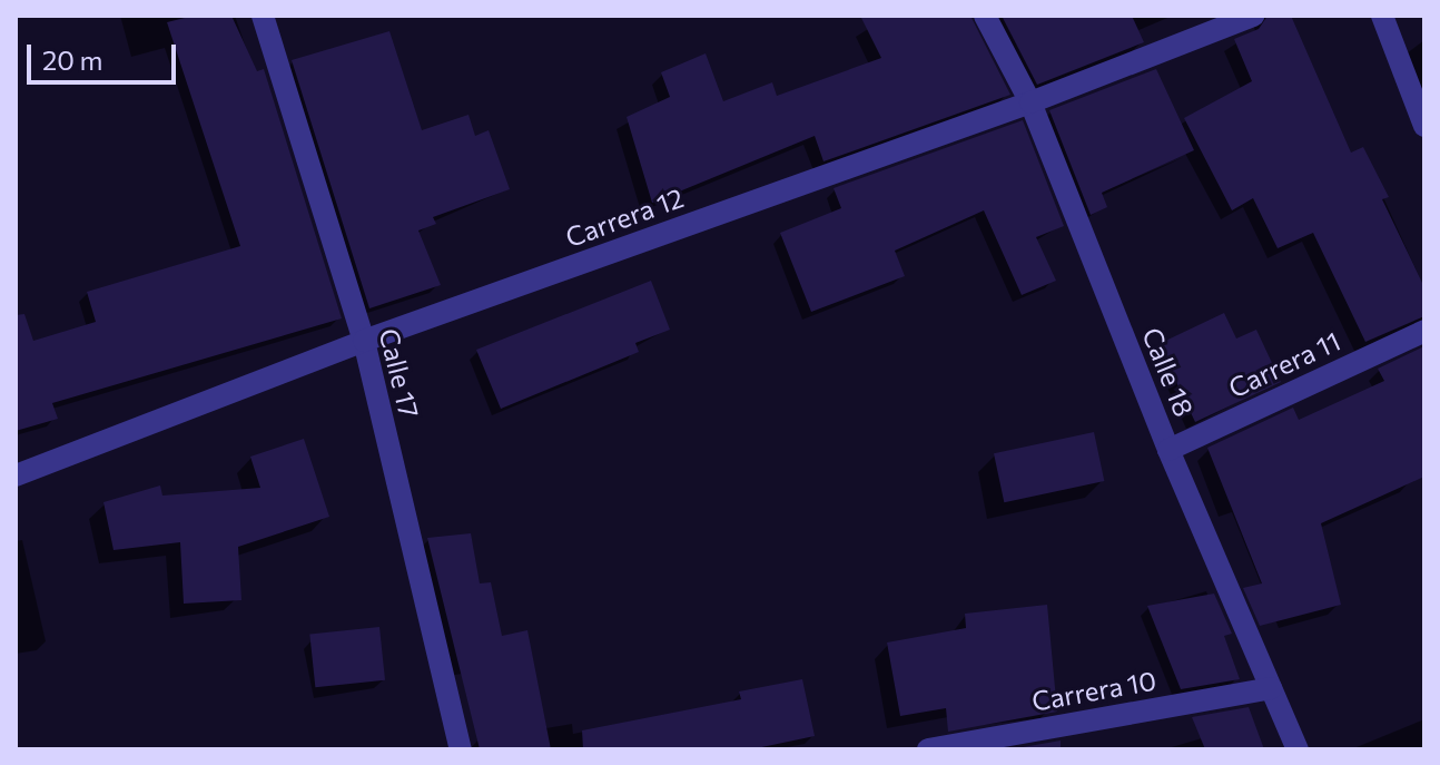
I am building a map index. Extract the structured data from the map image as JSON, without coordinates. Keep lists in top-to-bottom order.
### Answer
{
  "streets": {
    "street": [
      "Carrera 12",
      "Carrera 11",
      "Calle 18",
      "Calle 17",
      "Carrera 10"
    ]
  },
  "crossings": [
    ["Carrera 12", "Calle 18"],
    ["Carrera 12", "Calle 17"],
    ["Carrera 11", "Calle 18"],
    ["Calle 18", "Carrera 10"]
  ],
  "scale_bar": "20 m"
}
